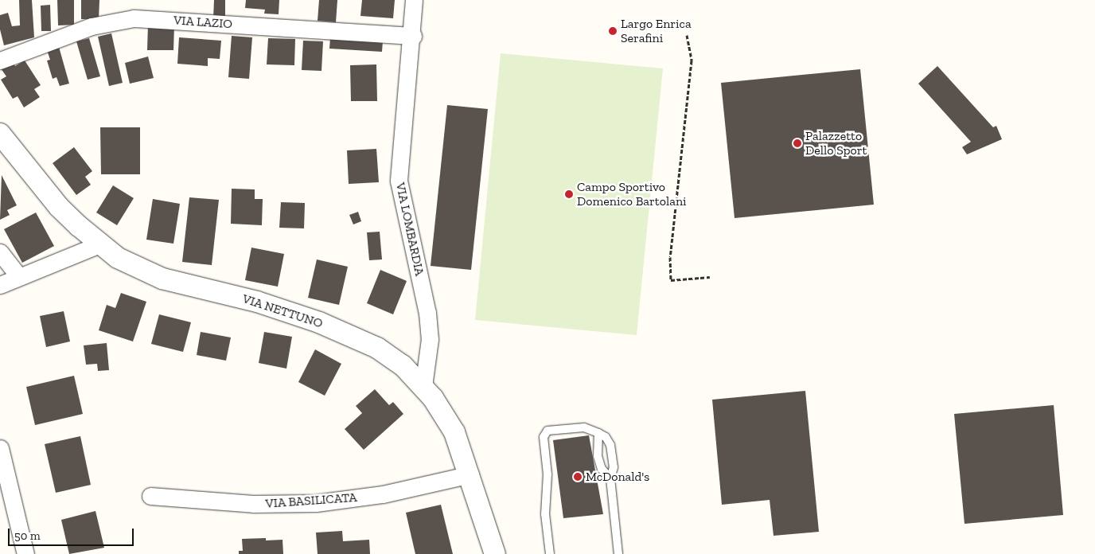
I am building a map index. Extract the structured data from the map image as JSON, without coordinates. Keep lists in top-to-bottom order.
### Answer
{
  "streets": {
    "street": [
      "VIA LAZIO",
      "VIA LOMBARDIA",
      "VIA NETTUNO",
      "VIA BASILICATA"
    ]
  },
  "crossings": [
    ["VIA LAZIO", "VIA LOMBARDIA"],
    ["VIA LOMBARDIA", "VIA NETTUNO"],
    ["VIA NETTUNO", "VIA BASILICATA"]
  ],
  "places": [
    "Largo Enrica Serafini",
    "Palazzetto Dello Sport",
    "Campo Sportivo Domenico Bartolani",
    "McDonald's"
  ],
  "scale_bar": "50 m"
}
